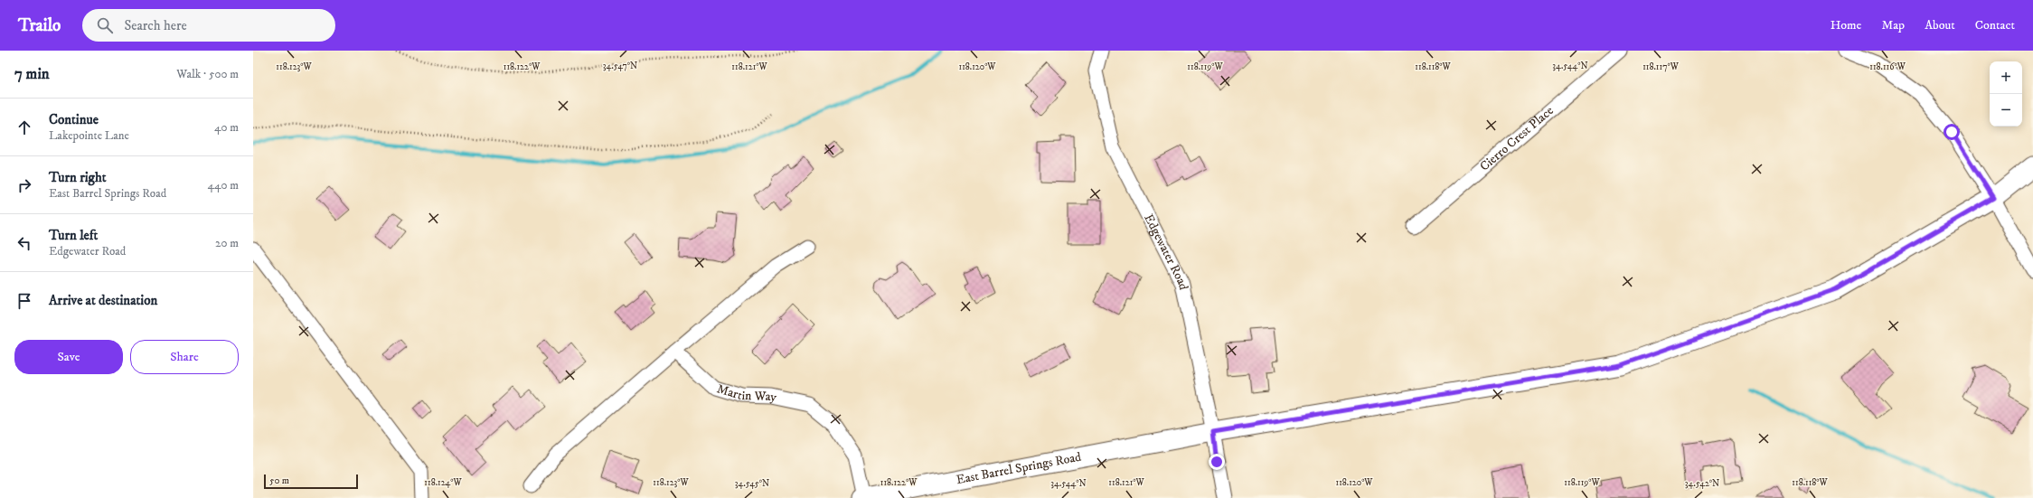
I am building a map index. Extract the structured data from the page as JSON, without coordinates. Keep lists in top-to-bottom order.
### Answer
{
  "streets": {
    "street": [
      "Cierro Crest Place",
      "Edgewater Road",
      "Martin Way",
      "East Barrel Springs Road"
    ]
  },
  "crossings": [
    ["Edgewater Road", "East Barrel Springs Road"],
    ["Martin Way", "East Barrel Springs Road"]
  ],
  "scale_bar": "50 m",
  "page": {
    "header": "Trailo",
    "search": "Search here",
    "nav": [
      "Home",
      "Map",
      "About",
      "Contact"
    ],
    "heading": ["7 min", "Walk · 500 m"],
    "map_buttons": ["+", "−"],
    "list": [
      ["Continue", "Lakepointe Lane", "40 m"],
      ["Turn right", "East Barrel Springs Road", "440 m"],
      ["Turn left", "Edgewater Road", "20 m"],
      "Arrive at destination"
    ],
    "buttons": ["Save", "Share"],
    "scale": "50 m"
  },
  "coordinates": [
    "34.547°N",
    "34.544°N",
    "118.122°W",
    "118.118°W",
    "118.123°W",
    "118.121°W",
    "118.120°W",
    "118.119°W",
    "118.117°W",
    "118.116°W",
    "118.124°W",
    "34.545°N",
    "34.542°N"
  ]
}
